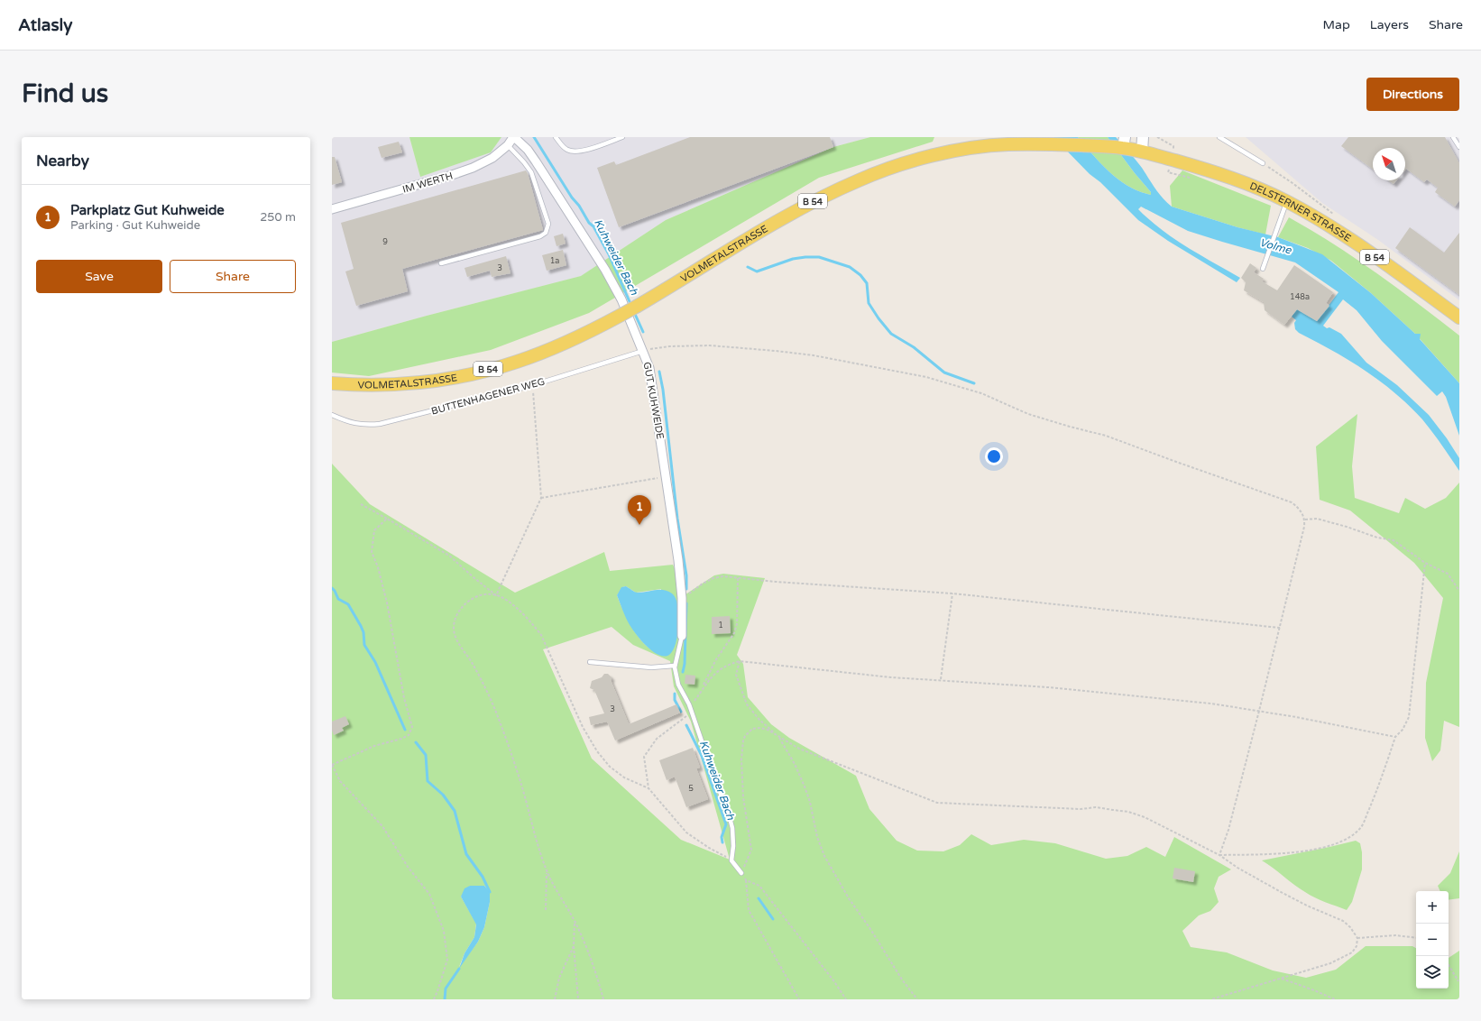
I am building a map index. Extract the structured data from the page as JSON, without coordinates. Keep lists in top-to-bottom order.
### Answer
{
  "streets": {
    "main road": ["B 54", "DELSTERNER STRASSE", "VOLMETALSTRASSE"],
    "street": ["IM WERTH", "GUT KUHWEIDE"],
    "lane": ["BUTTENHAGENER WEG"]
  },
  "crossings": [
    ["IM WERTH", "GUT KUHWEIDE"],
    ["DELSTERNER STRASSE", "VOLMETALSTRASSE"],
    ["BUTTENHAGENER WEG", "GUT KUHWEIDE"]
  ],
  "water": ["Volme", "Kuhweider Bach"],
  "house_numbers": [
    "9",
    "1a",
    "3",
    "148a",
    "1",
    "3",
    "5"
  ],
  "north": "top left",
  "page": {
    "header": "Atlasly",
    "nav": ["Map", "Layers", "Share"],
    "buttons": [
      "Directions",
      ["Save", "Share"]
    ],
    "title": "Find us",
    "heading": "Nearby",
    "list": [
      {
        "mark": "1",
        "name": "Parkplatz Gut Kuhweide",
        "note": "Parking · Gut Kuhweide",
        "value": "250 m"
      }
    ],
    "pins": "1",
    "map_buttons": ["+", "−"]
  }
}
